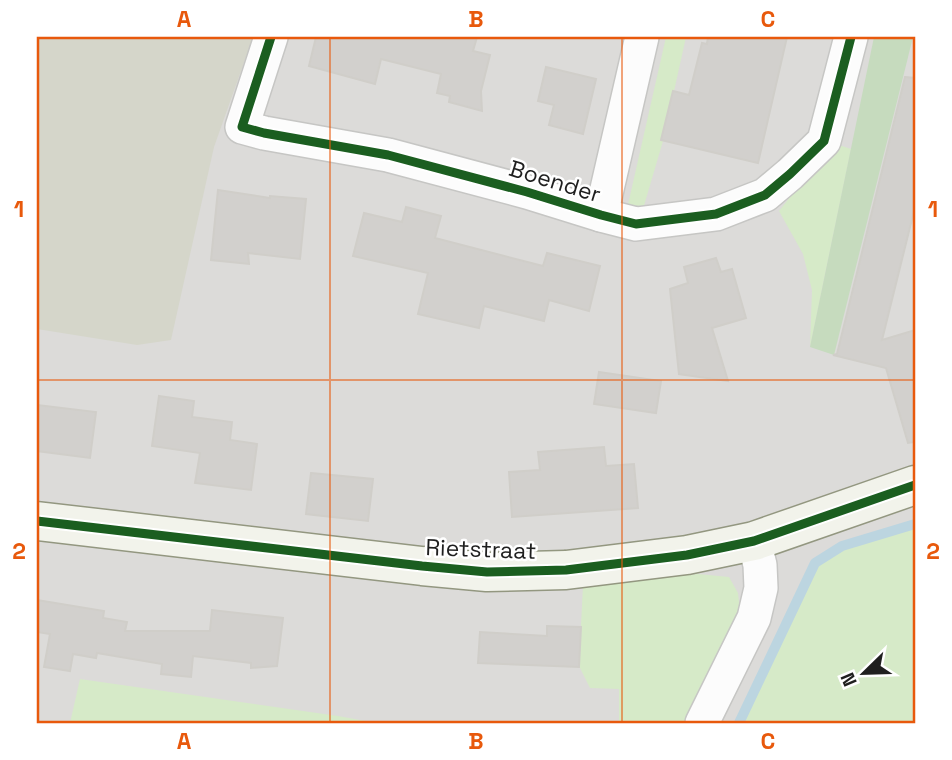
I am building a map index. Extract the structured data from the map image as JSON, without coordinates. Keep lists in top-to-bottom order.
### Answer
{
  "streets": {
    "street": ["Boender", "Rietstraat"]
  },
  "north": "bottom left",
  "grid": {
    "columns": ["A", "B", "C"],
    "rows": ["1", "2"]
  }
}
